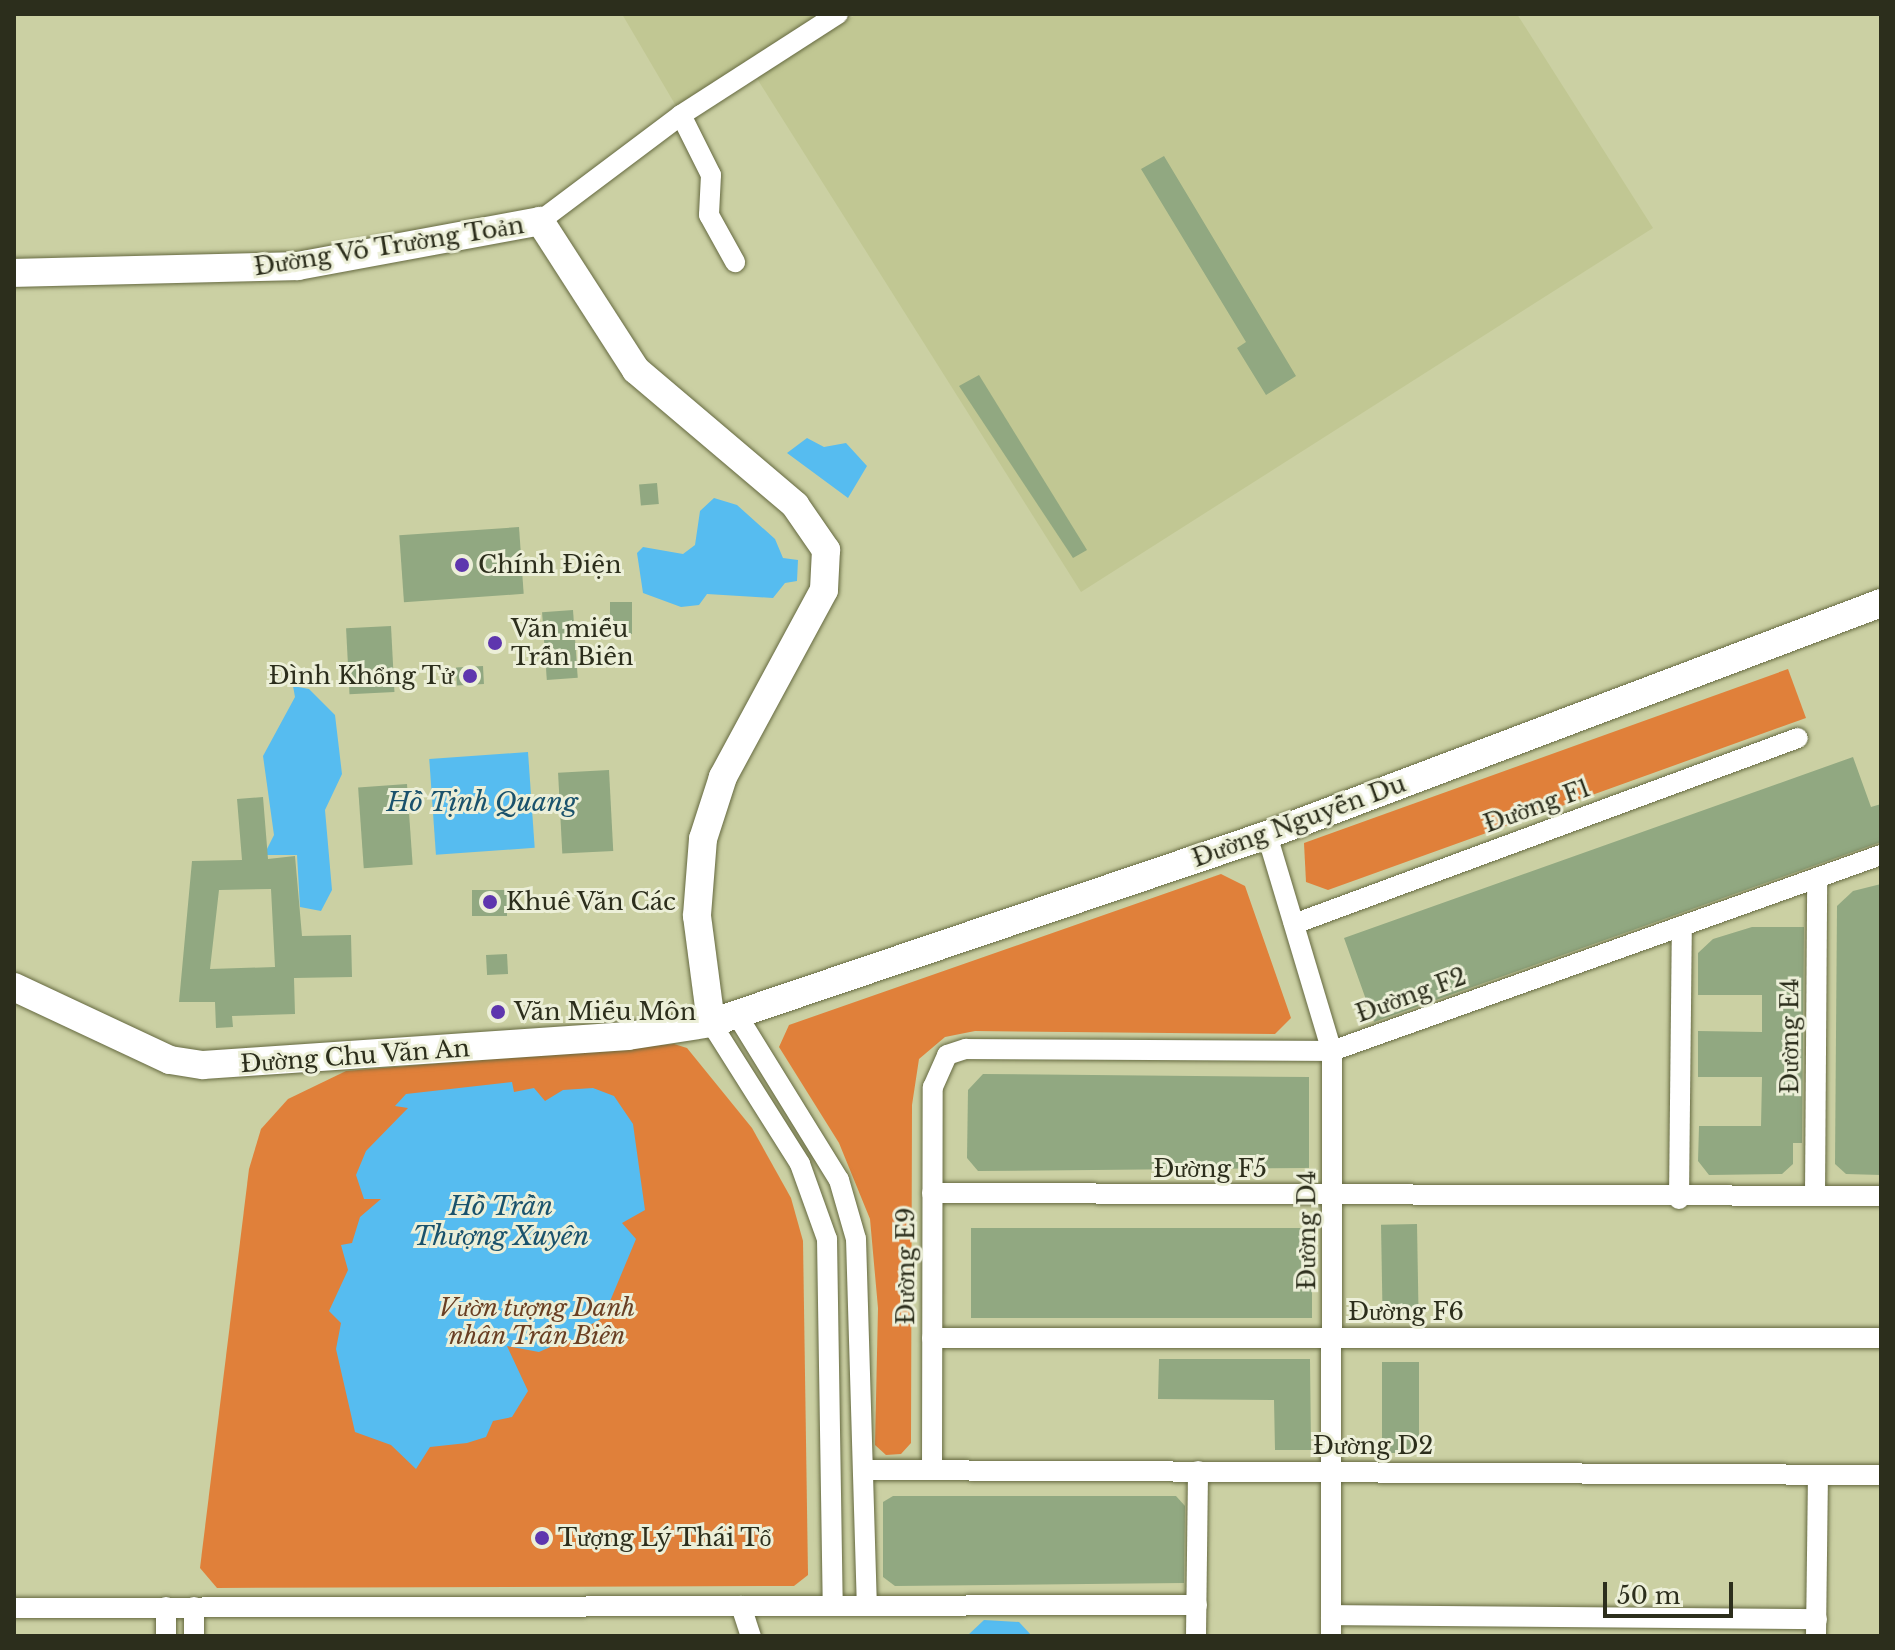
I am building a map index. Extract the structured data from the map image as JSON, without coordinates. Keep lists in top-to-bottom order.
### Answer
{
  "streets": {
    "main road": ["Đường Võ Trường Toản", "Đường Nguyễn Du", "Đường Chu Văn An"],
    "street": [
      "Đường F1",
      "Đường F2",
      "Đường E4",
      "Đường F5",
      "Đường D4",
      "Đường E9",
      "Đường F6",
      "Đường D2"
    ]
  },
  "crossings": [
    ["Đường Võ Trường Toản", "Đường Nguyễn Du"],
    ["Đường Võ Trường Toản", "Đường Chu Văn An"],
    ["Đường F1", "Đường D4"],
    ["Đường Nguyễn Du", "Đường Chu Văn An"],
    ["Đường Nguyễn Du", "Đường D4"],
    ["Đường F2", "Đường E4"],
    ["Đường F2", "Đường D4"],
    ["Đường F2", "Đường E9"],
    ["Đường E4", "Đường F5"],
    ["Đường F5", "Đường D4"],
    ["Đường F5", "Đường E9"],
    ["Đường D4", "Đường F6"],
    ["Đường D4", "Đường D2"],
    ["Đường E9", "Đường F6"],
    ["Đường E9", "Đường D2"]
  ],
  "water": ["Hồ Tịnh Quang", "Hồ Trần Thượng Xuyên"],
  "parks": ["Vườn tượng Danh nhân Trấn Biên"],
  "places": [
    "Chính Điện",
    "Văn miếu Trấn Biên",
    "Đình Khổng Tử",
    "Khuê Văn Các",
    "Văn Miếu Môn",
    "Tượng Lý Thái Tổ"
  ],
  "scale_bar": "50 m"
}
